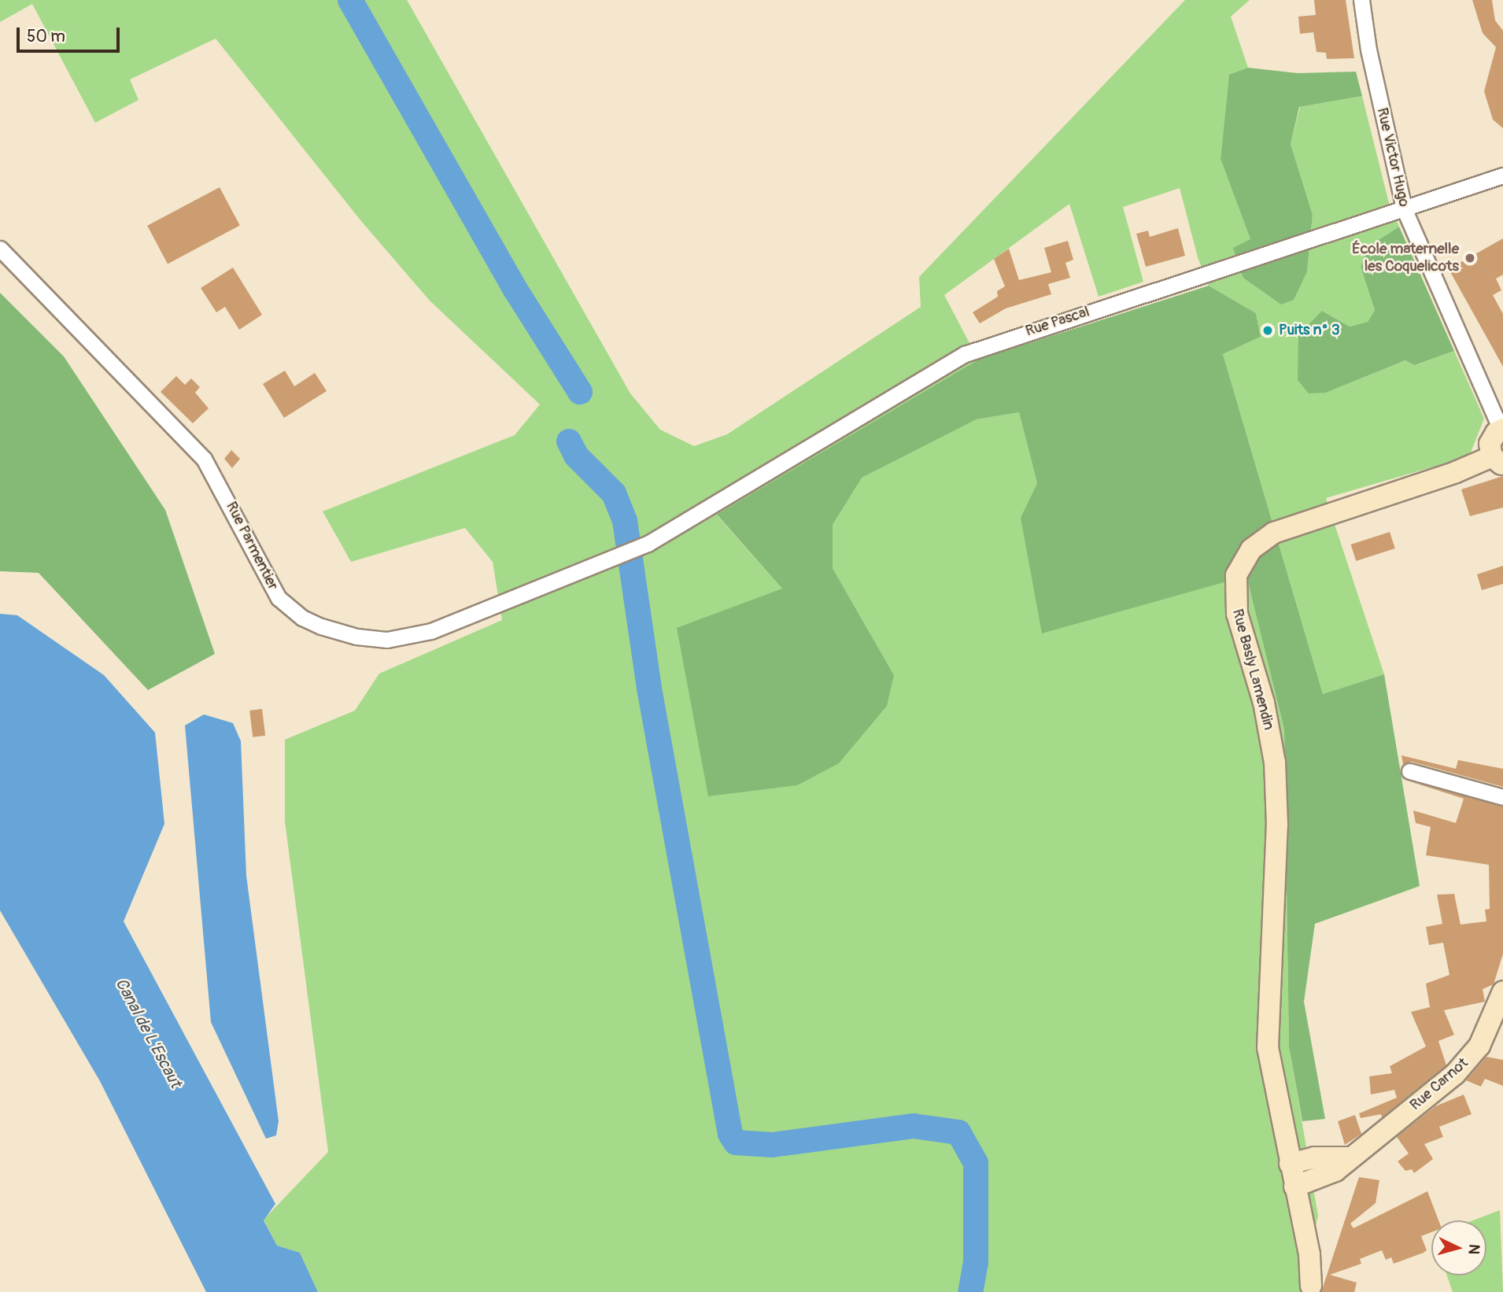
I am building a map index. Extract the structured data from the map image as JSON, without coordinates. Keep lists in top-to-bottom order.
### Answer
{
  "streets": {
    "street": [
      "Rue Victor Hugo",
      "Rue Pascal",
      "Rue Parmentier",
      "Rue Basly Lamendin",
      "Rue Carnot"
    ]
  },
  "crossings": [
    ["Rue Victor Hugo", "Rue Pascal"],
    ["Rue Pascal", "Rue Parmentier"],
    ["Rue Basly Lamendin", "Rue Carnot"]
  ],
  "water": ["Canal de L'Escaut"],
  "places": ["École maternelle les Coquelicots", "Puits n° 3"],
  "scale_bar": "50 m",
  "north": "right"
}
